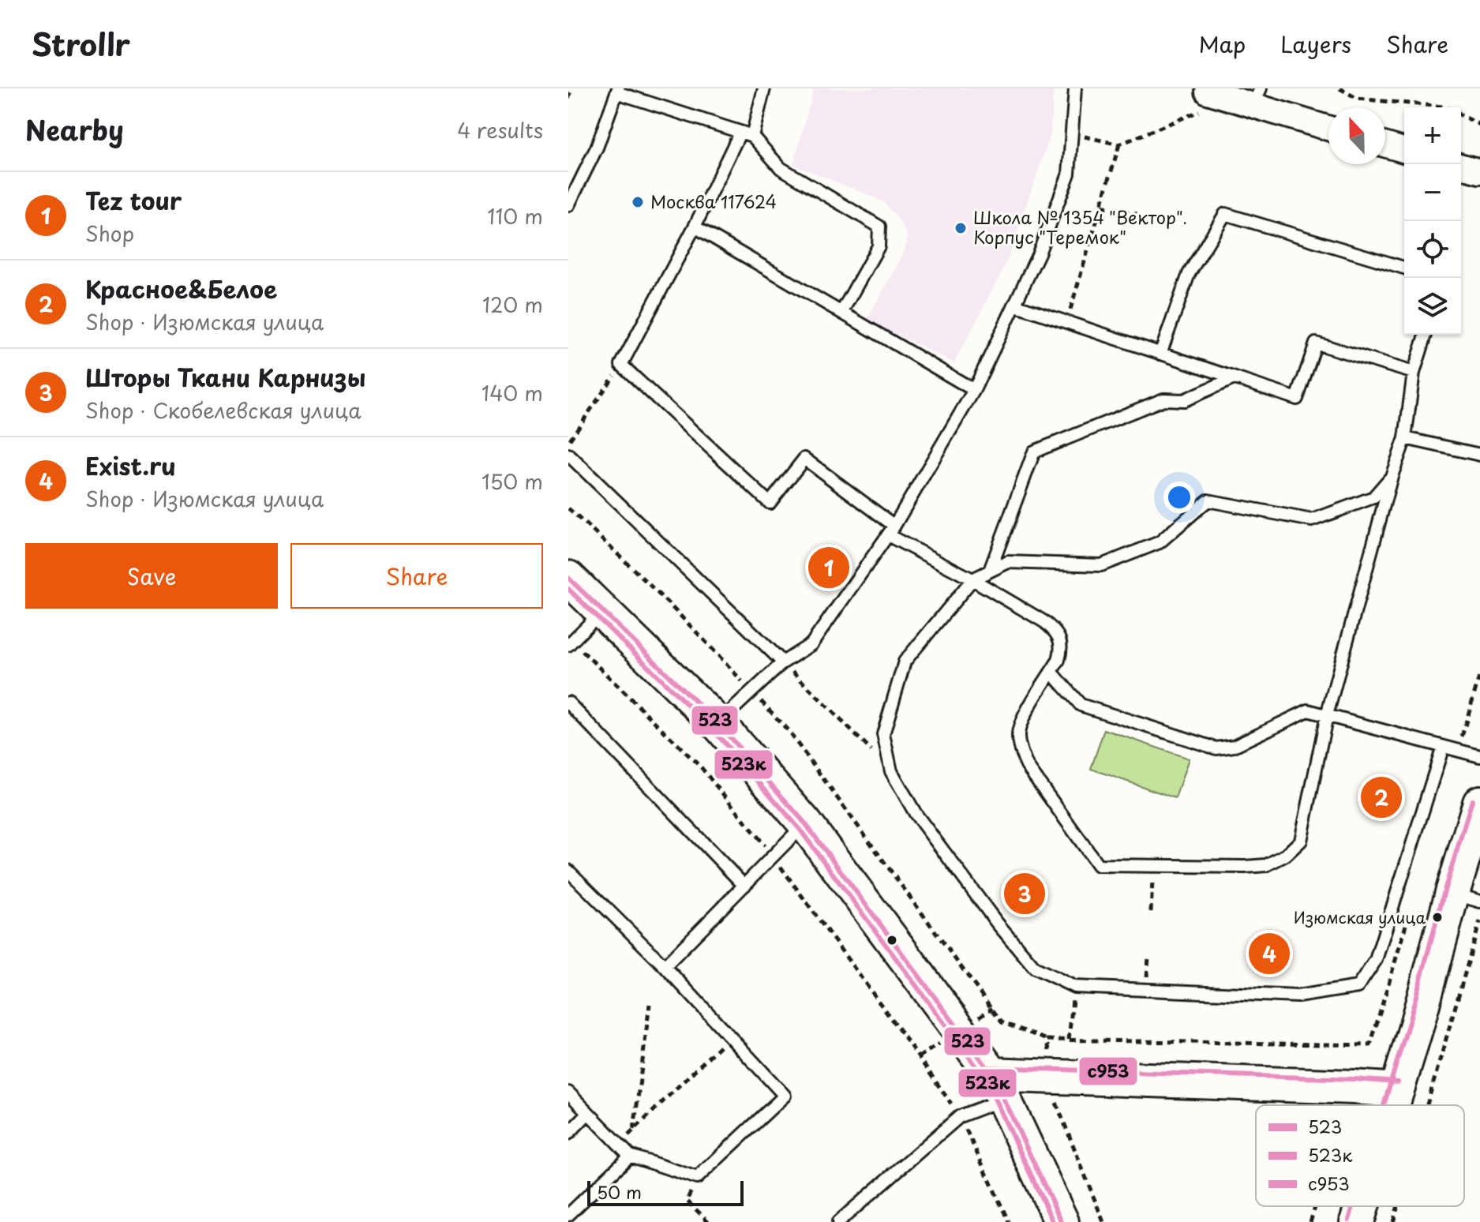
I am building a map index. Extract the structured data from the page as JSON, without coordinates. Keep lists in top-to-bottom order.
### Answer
{
  "places": ["Москва 117624", "Школа № 1354 \"Вектор\". Корпус \"Теремок\"", "Изюмская улица"],
  "lines": ["transit line 523", "transit line 523к", "transit line с953"],
  "legend": ["523", "523к", "с953"],
  "scale_bar": "50 m",
  "north": "top",
  "page": {
    "header": "Strollr",
    "nav": ["Map", "Layers", "Share"],
    "heading": ["Nearby", "4 results"],
    "map_buttons": ["+", "−"],
    "list": [
      {
        "mark": "1",
        "name": "Tez tour",
        "note": "Shop",
        "value": "110 m"
      },
      {
        "mark": "2",
        "name": "Красное&Белое",
        "note": "Shop · Изюмская улица",
        "value": "120 m"
      },
      {
        "mark": "3",
        "name": "Шторы Ткани Карнизы",
        "note": "Shop · Скобелевская улица",
        "value": "140 m"
      },
      {
        "mark": "4",
        "name": "Exist.ru",
        "note": "Shop · Изюмская улица",
        "value": "150 m"
      }
    ],
    "buttons": ["Save", "Share"],
    "pins": [
      "1",
      "2",
      "3",
      "4"
    ],
    "scale": "50 m"
  }
}
